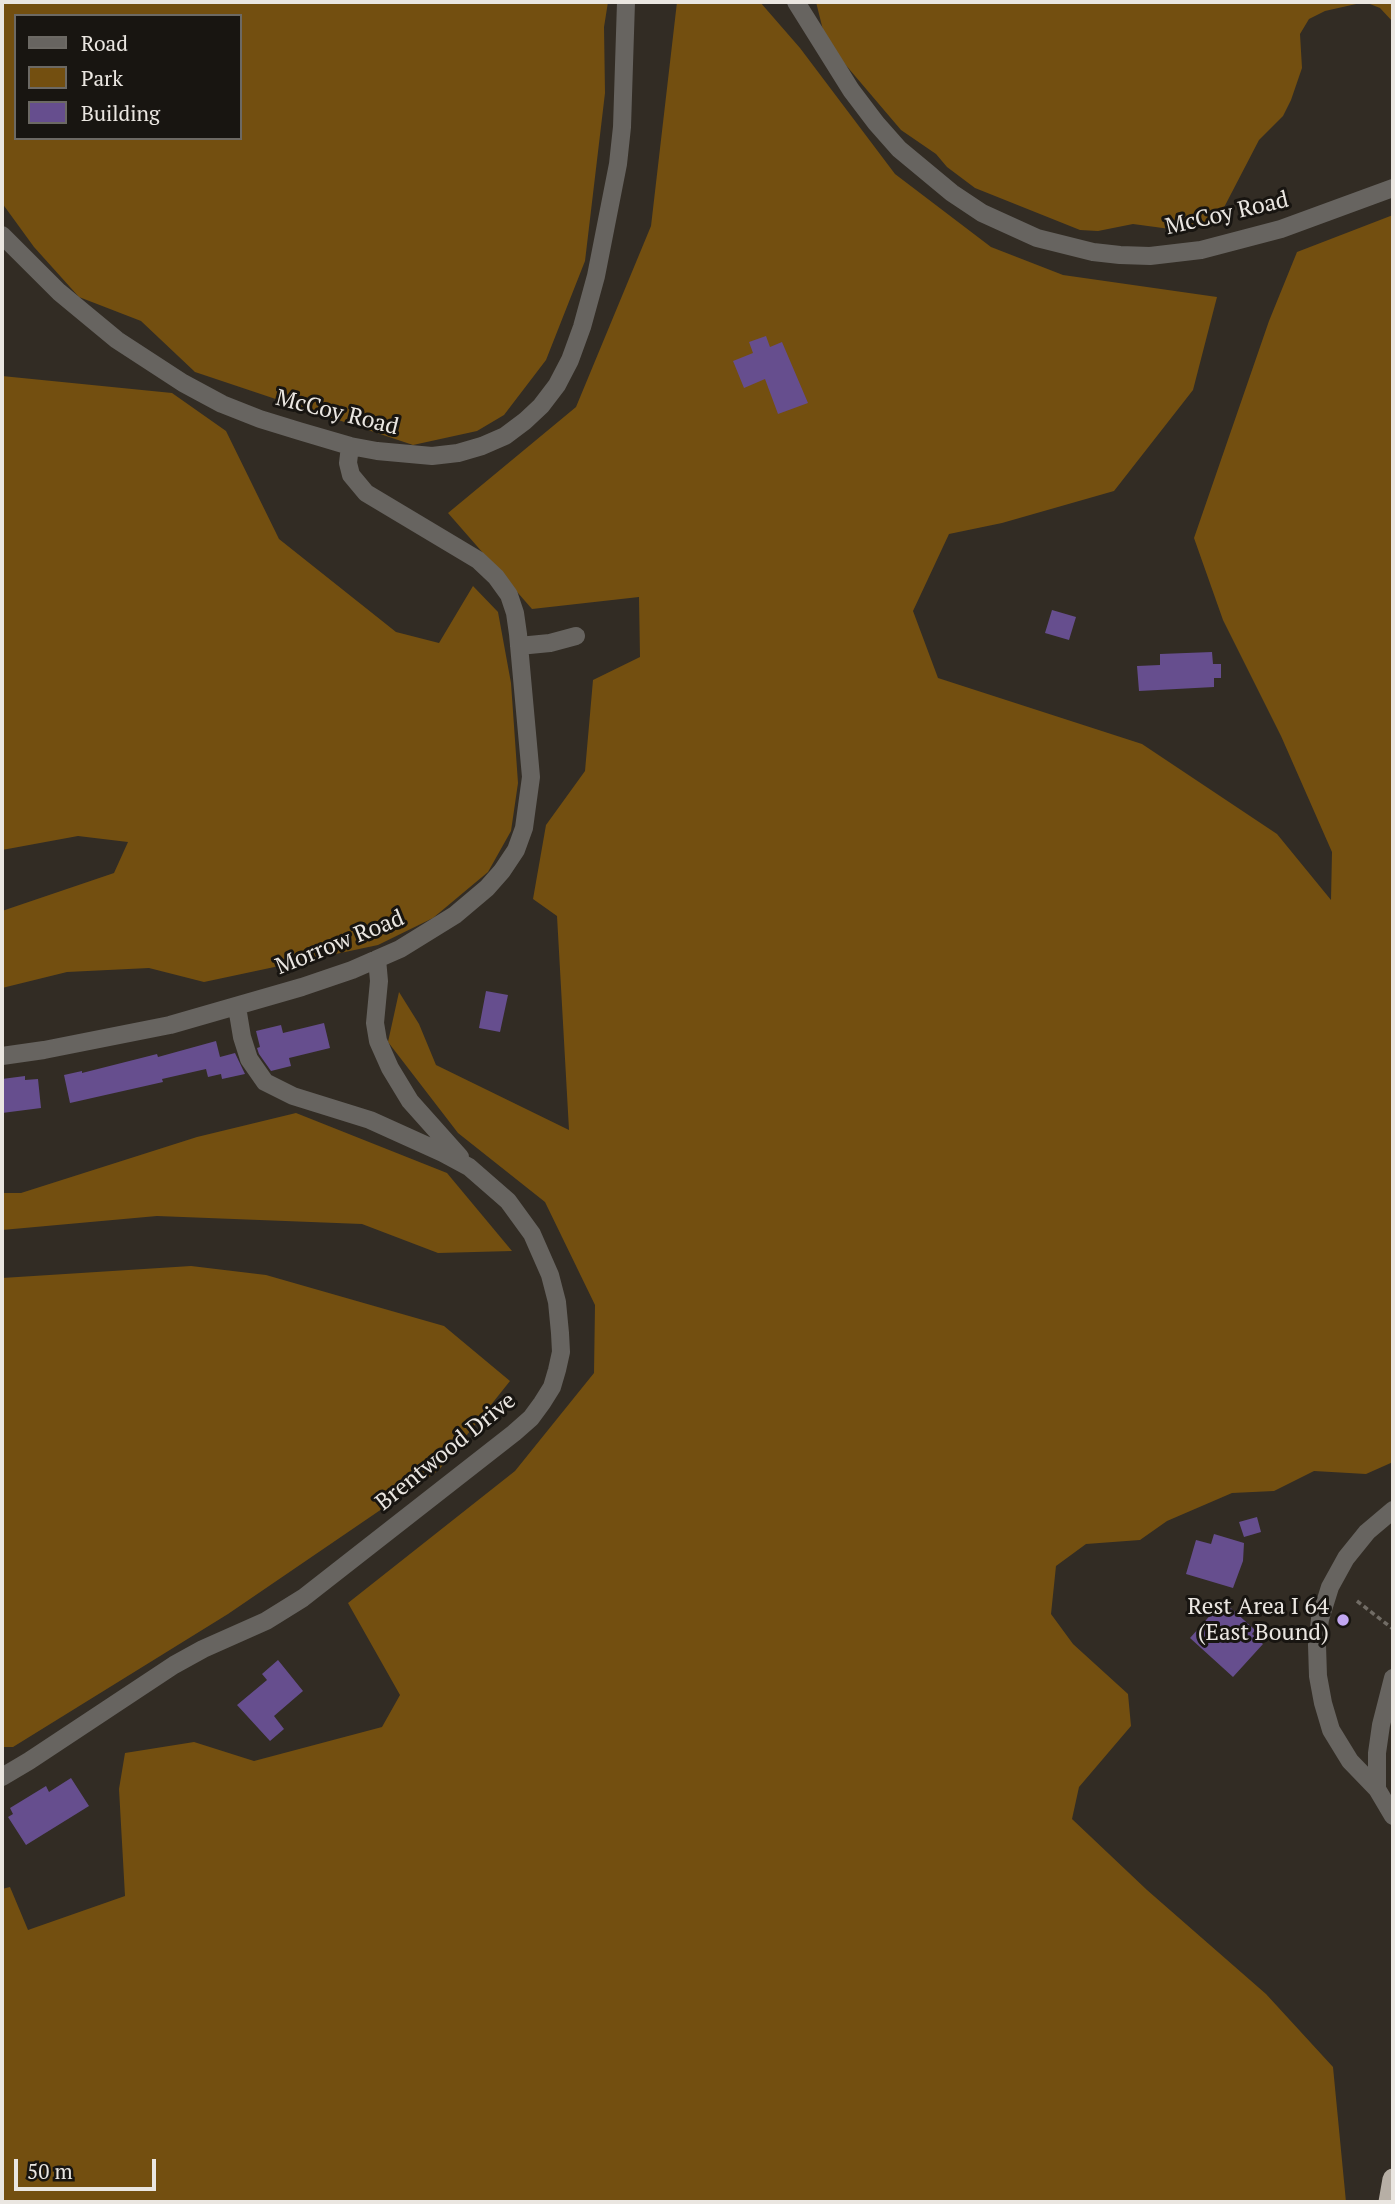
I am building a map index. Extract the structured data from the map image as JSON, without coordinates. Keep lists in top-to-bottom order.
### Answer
{
  "streets": {
    "street": ["McCoy Road", "Morrow Road", "Brentwood Drive"]
  },
  "crossings": [
    ["McCoy Road", "Morrow Road"],
    ["Morrow Road", "Brentwood Drive"]
  ],
  "places": ["Rest Area I 64 (East Bound)"],
  "legend": ["Road", "Park", "Building"],
  "scale_bar": "50 m"
}
